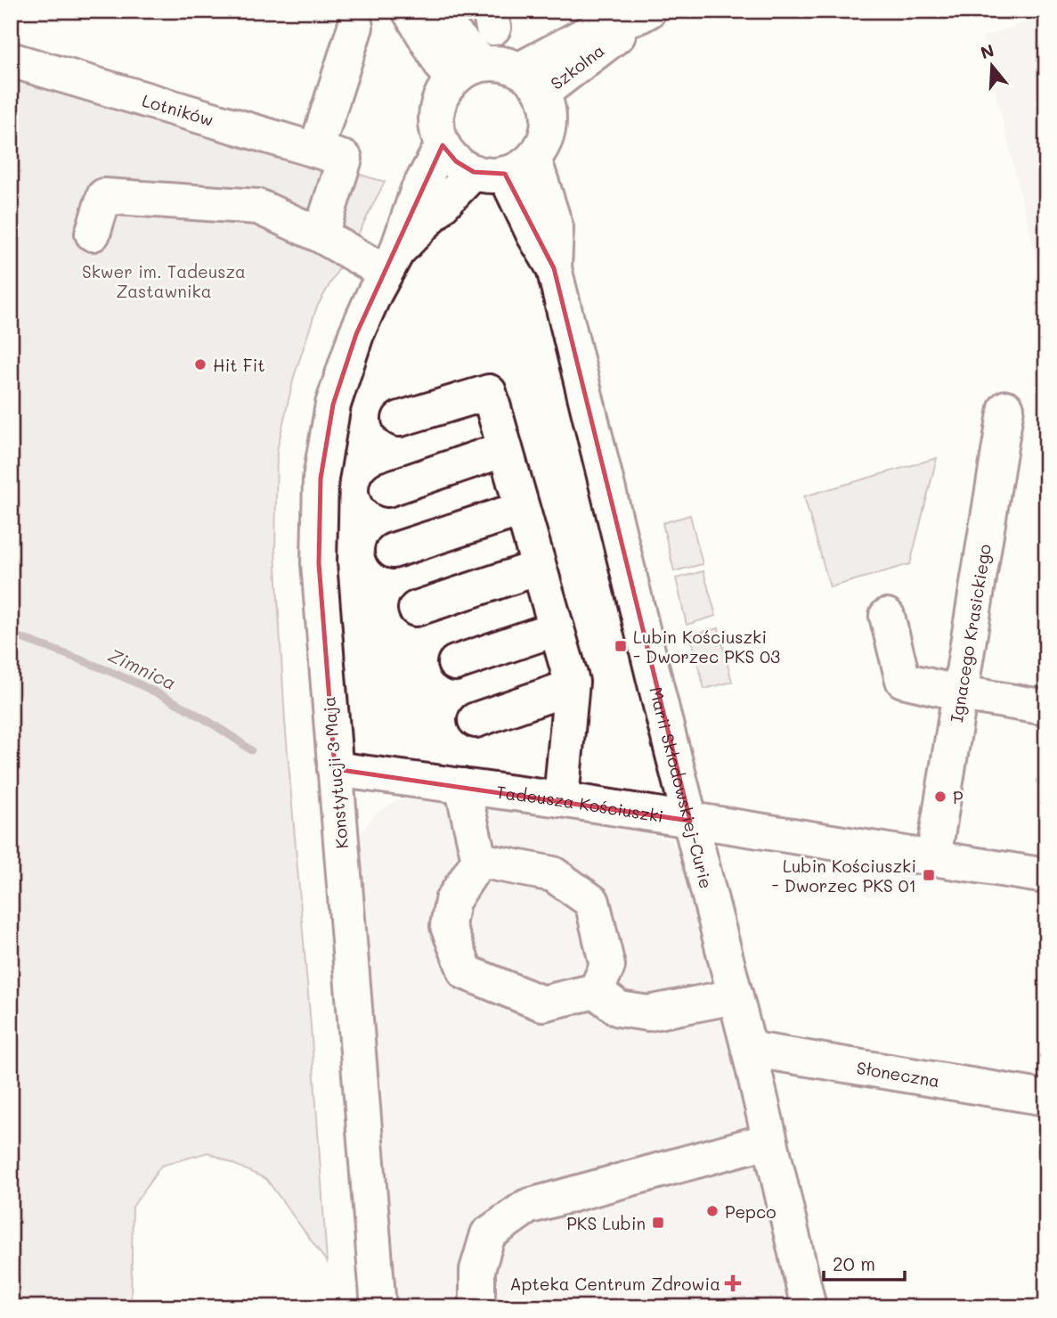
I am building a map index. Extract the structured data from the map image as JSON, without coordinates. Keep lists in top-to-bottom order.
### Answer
{
  "streets": {
    "street": [
      "Szkolna",
      "Lotników",
      "Ignacego Krasickiego",
      "Konstytucji 3 Maja",
      "Marii Skłodowskiej-Curie",
      "Tadeusza Kościuszki",
      "Słoneczna"
    ]
  },
  "crossings": [
    ["Szkolna", "Konstytucji 3 Maja"],
    ["Szkolna", "Marii Skłodowskiej-Curie"],
    ["Ignacego Krasickiego", "Tadeusza Kościuszki"],
    ["Konstytucji 3 Maja", "Marii Skłodowskiej-Curie"],
    ["Konstytucji 3 Maja", "Tadeusza Kościuszki"],
    ["Marii Skłodowskiej-Curie", "Tadeusza Kościuszki"],
    ["Marii Skłodowskiej-Curie", "Słoneczna"]
  ],
  "water": ["Zimnica"],
  "parks": ["Skwer im. Tadeusza Zastawnika"],
  "places": {
    "other": ["Hit Fit", "P", "Pepco"],
    "transit": ["Lubin Kościuszki - Dworzec PKS 03", "Lubin Kościuszki - Dworzec PKS 01", "PKS Lubin"],
    "health": ["Apteka Centrum Zdrowia"]
  },
  "scale_bar": "20 m",
  "north": "top"
}
